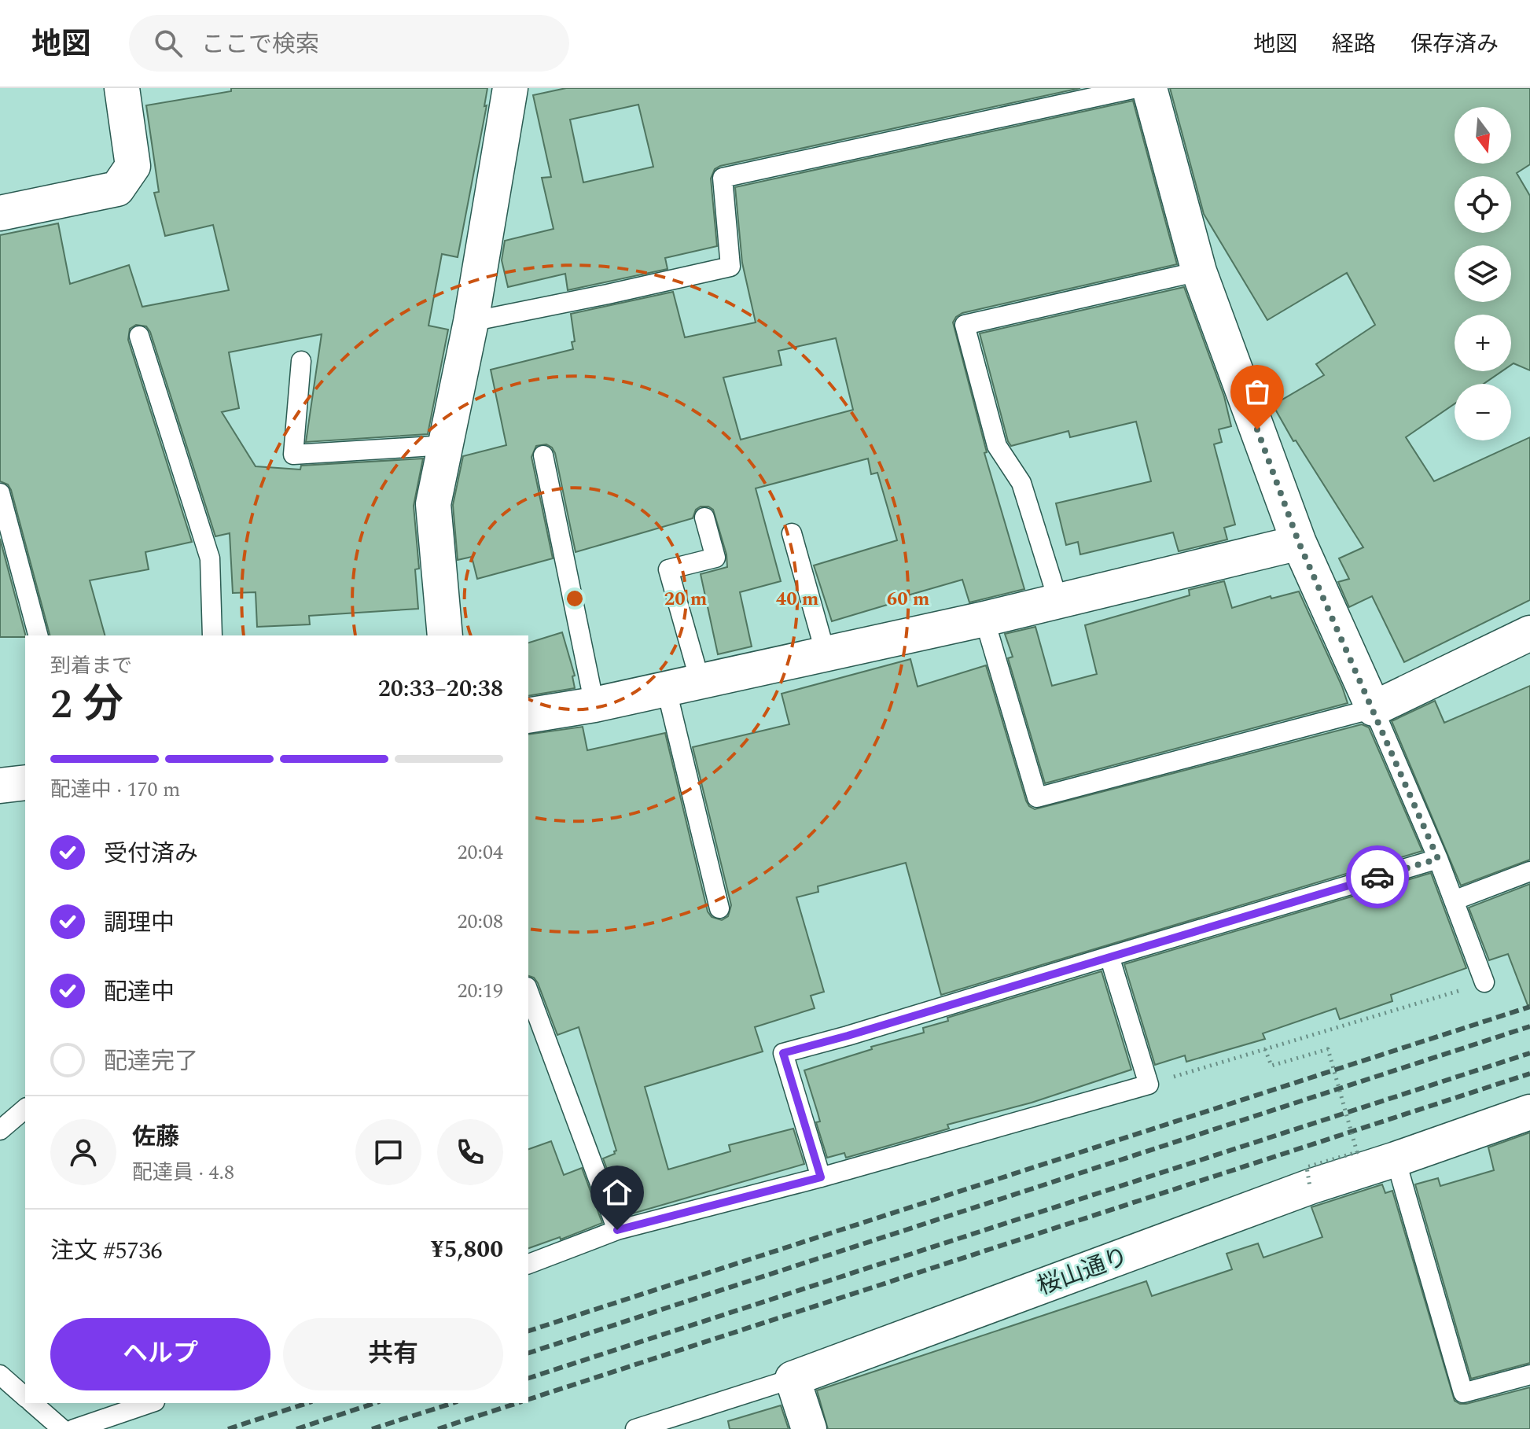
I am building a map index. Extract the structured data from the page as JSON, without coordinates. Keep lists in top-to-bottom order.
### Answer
{
  "streets": {
    "street": ["桜山通り"]
  },
  "north": "bottom",
  "page": {
    "header": "地図",
    "search": "ここで検索",
    "nav": ["地図", "経路", "保存済み"],
    "map_buttons": ["+", "−"],
    "heading": ["2 分", "到着まで", "20:33–20:38"],
    "panel": [
      "佐藤",
      "配達員 · 4.8",
      "注文 #5736",
      "¥5,800"
    ],
    "bar": "配達中 · 170 m",
    "list": [
      ["受付済み", "20:04"],
      ["調理中", "20:08"],
      ["配達中", "20:19"],
      "配達完了"
    ],
    "buttons": ["ヘルプ", "共有"]
  },
  "rings": ["20 m", "40 m", "60 m"]
}
